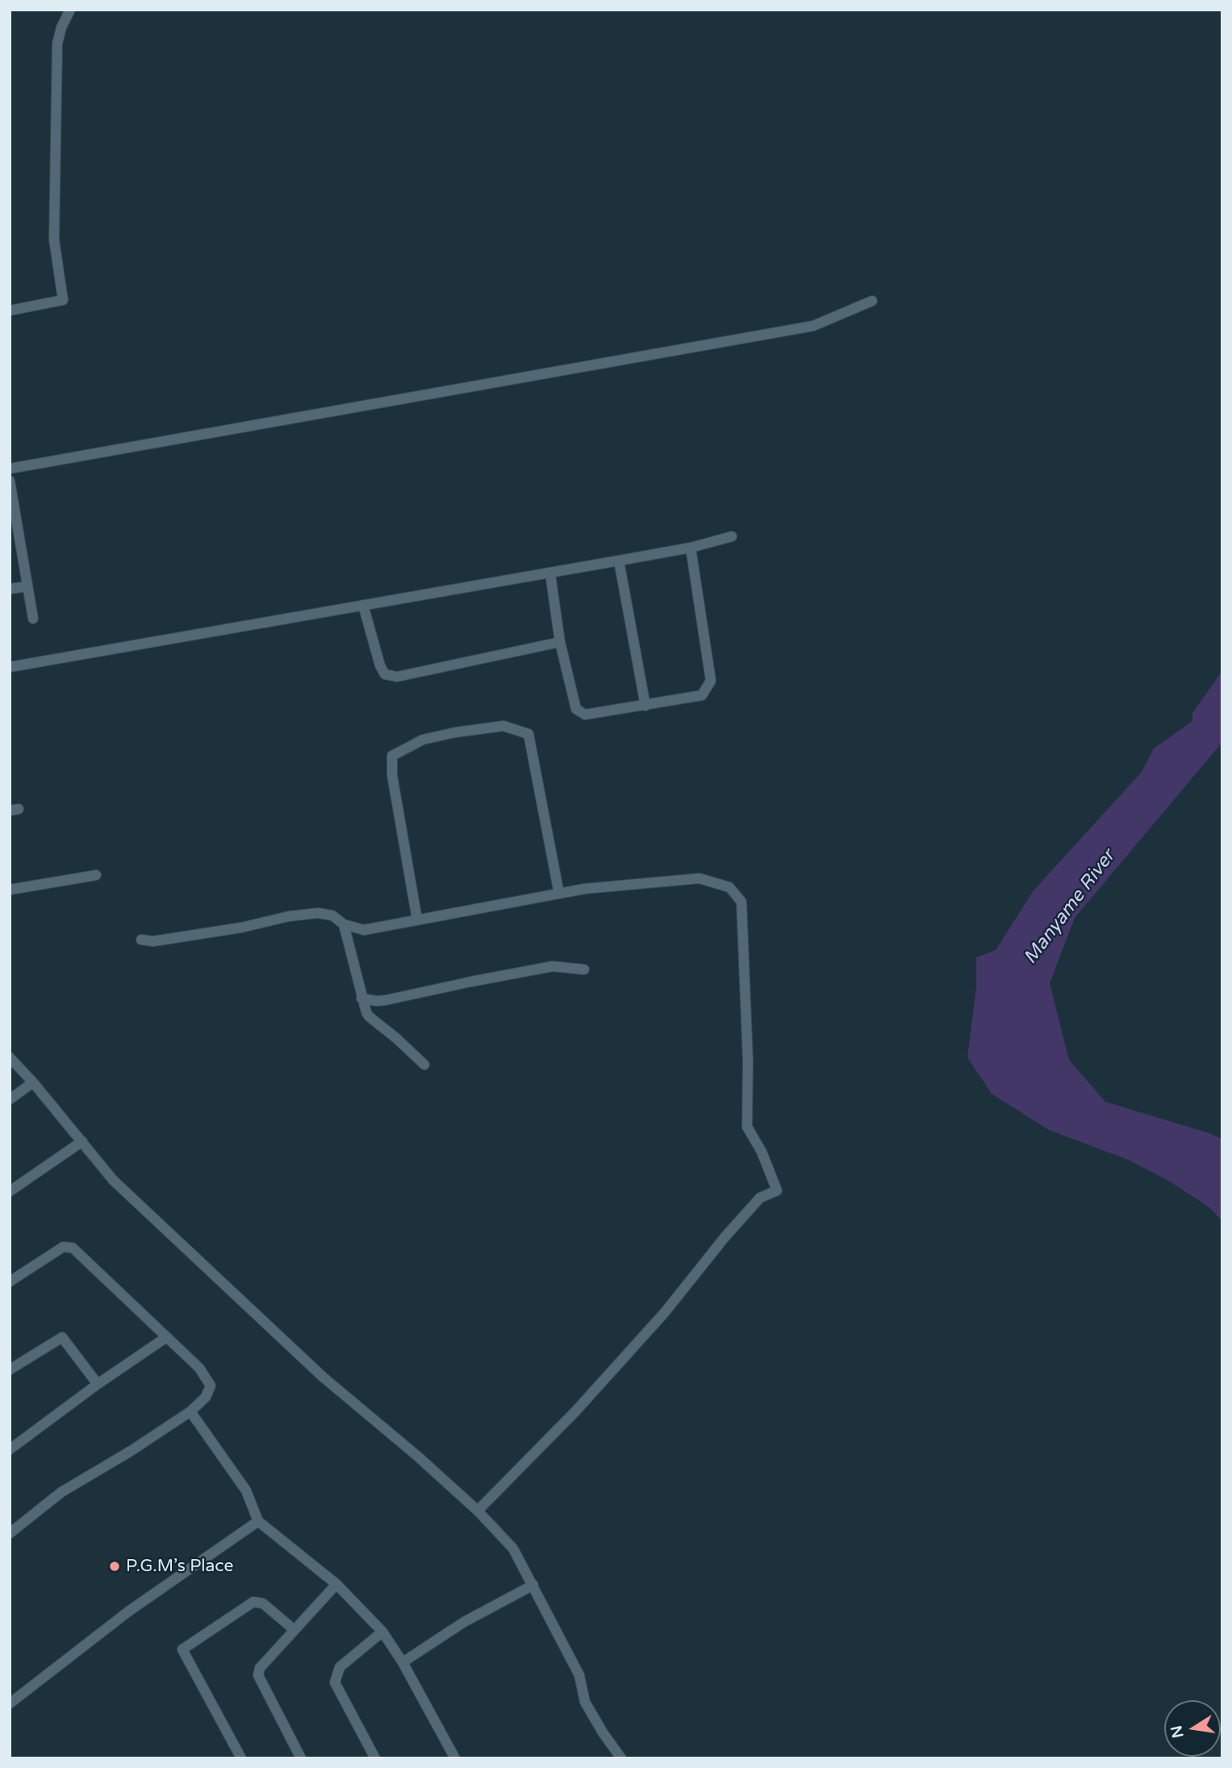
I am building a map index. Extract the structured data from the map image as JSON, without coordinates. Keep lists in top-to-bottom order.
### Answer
{
  "water": ["Manyame River"],
  "places": ["P.G.M’s Place"],
  "north": "left"
}
